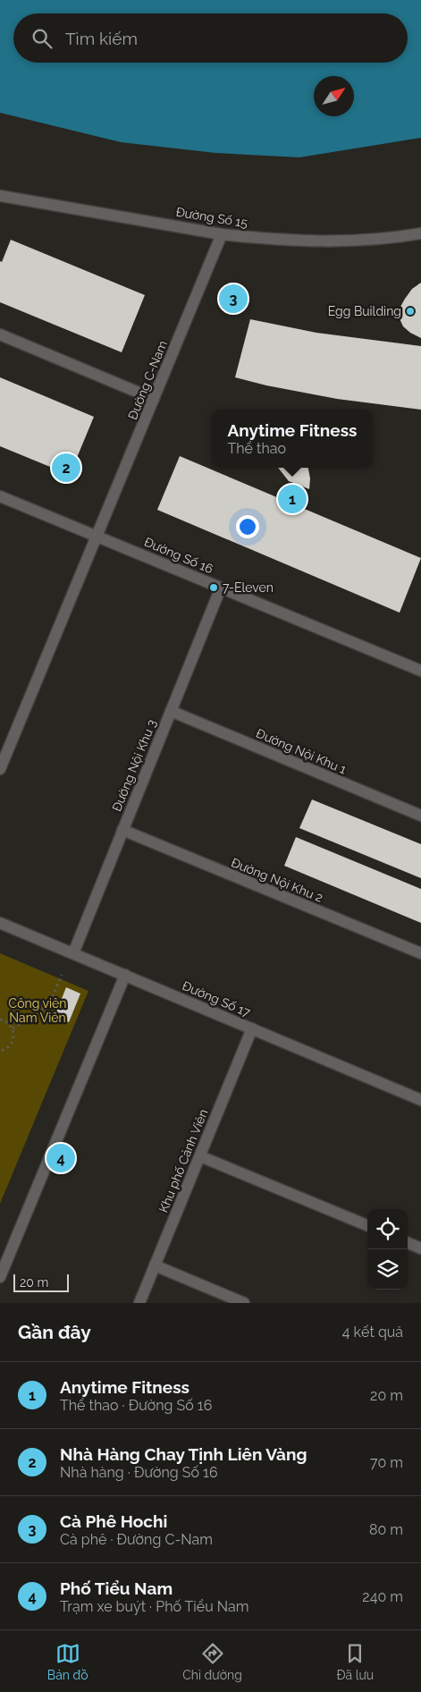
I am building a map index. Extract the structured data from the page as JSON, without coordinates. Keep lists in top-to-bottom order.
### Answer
{
  "streets": {
    "street": [
      "Đường Số 15",
      "Đường C-Nam",
      "Đường Số 16",
      "Đường Nội Khu 1",
      "Đường Nội Khu 3",
      "Đường Nội Khu 2",
      "Đường Số 17",
      "Khu phố Cảnh Viên"
    ]
  },
  "crossings": [
    ["Đường Số 15", "Đường C-Nam"],
    ["Đường C-Nam", "Đường Số 16"],
    ["Đường Số 16", "Đường Nội Khu 3"],
    ["Đường Nội Khu 1", "Đường Nội Khu 3"],
    ["Đường Nội Khu 3", "Đường Nội Khu 2"],
    ["Đường Nội Khu 3", "Đường Số 17"],
    ["Đường Số 17", "Khu phố Cảnh Viên"]
  ],
  "parks": ["Công viên Nam Viên"],
  "places": ["Egg Building", "7-Eleven"],
  "scale_bar": "20 m",
  "north": "top right",
  "page": {
    "search": "Tìm kiếm",
    "pins": [
      "3",
      "2",
      "1",
      "4"
    ],
    "popup": ["Anytime Fitness", "Thể thao"],
    "scale": "20 m",
    "heading": ["Gần đây", "4 kết quả"],
    "list": [
      {
        "mark": "1",
        "name": "Anytime Fitness",
        "note": "Thể thao · Đường Số 16",
        "value": "20 m"
      },
      {
        "mark": "2",
        "name": "Nhà Hàng Chay Tịnh Liên Vàng",
        "note": "Nhà hàng · Đường Số 16",
        "value": "70 m"
      },
      {
        "mark": "3",
        "name": "Cà Phê Hochi",
        "note": "Cà phê · Đường C-Nam",
        "value": "80 m"
      },
      {
        "mark": "4",
        "name": "Phố Tiểu Nam",
        "note": "Trạm xe buýt · Phố Tiểu Nam",
        "value": "240 m"
      }
    ],
    "nav": ["Bản đồ", "Chỉ đường", "Đã lưu"]
  }
}
